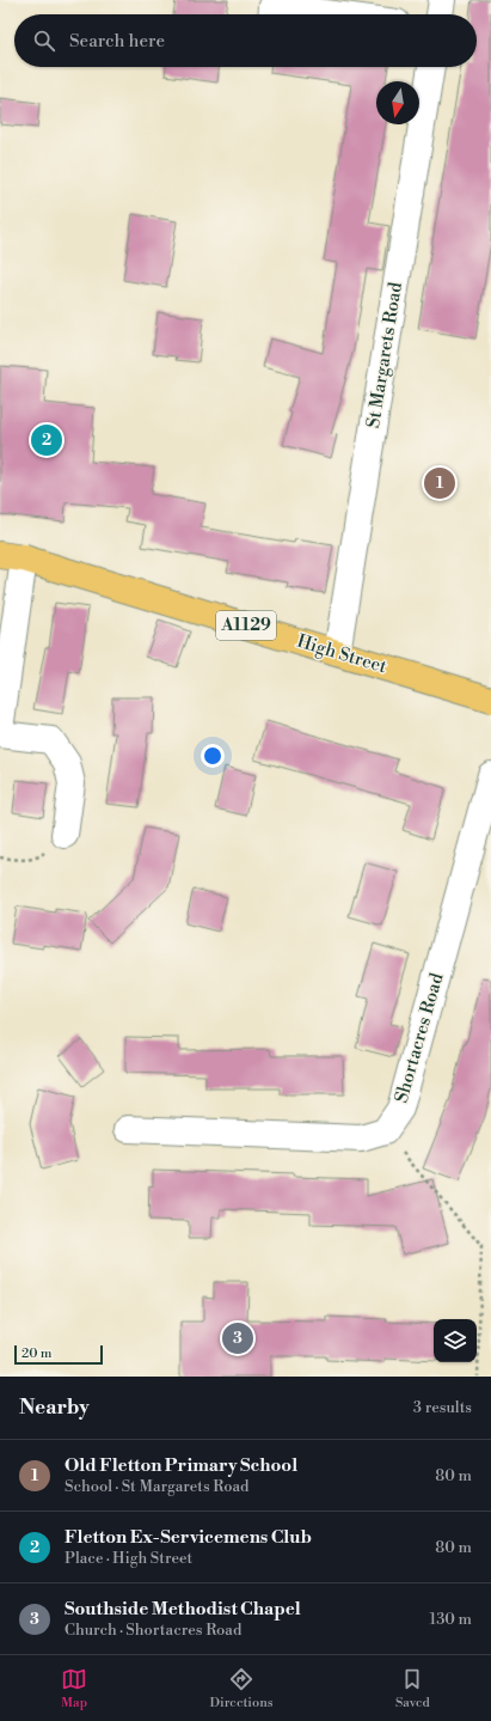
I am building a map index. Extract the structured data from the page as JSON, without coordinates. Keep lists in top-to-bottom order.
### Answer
{
  "streets": {
    "main road": ["A1129", "High Street"],
    "street": ["St Margarets Road", "Shortacres Road"]
  },
  "crossings": [
    ["St Margarets Road", "High Street"]
  ],
  "scale_bar": "20 m",
  "north": "bottom",
  "page": {
    "search": "Search here",
    "pins": ["2", "1", "3"],
    "scale": "20 m",
    "heading": ["Nearby", "3 results"],
    "list": [
      {
        "mark": "1",
        "name": "Old Fletton Primary School",
        "note": "School · St Margarets Road",
        "value": "80 m"
      },
      {
        "mark": "2",
        "name": "Fletton Ex-Servicemens Club",
        "note": "Place · High Street",
        "value": "80 m"
      },
      {
        "mark": "3",
        "name": "Southside Methodist Chapel",
        "note": "Church · Shortacres Road",
        "value": "130 m"
      }
    ],
    "nav": ["Map", "Directions", "Saved"]
  }
}
